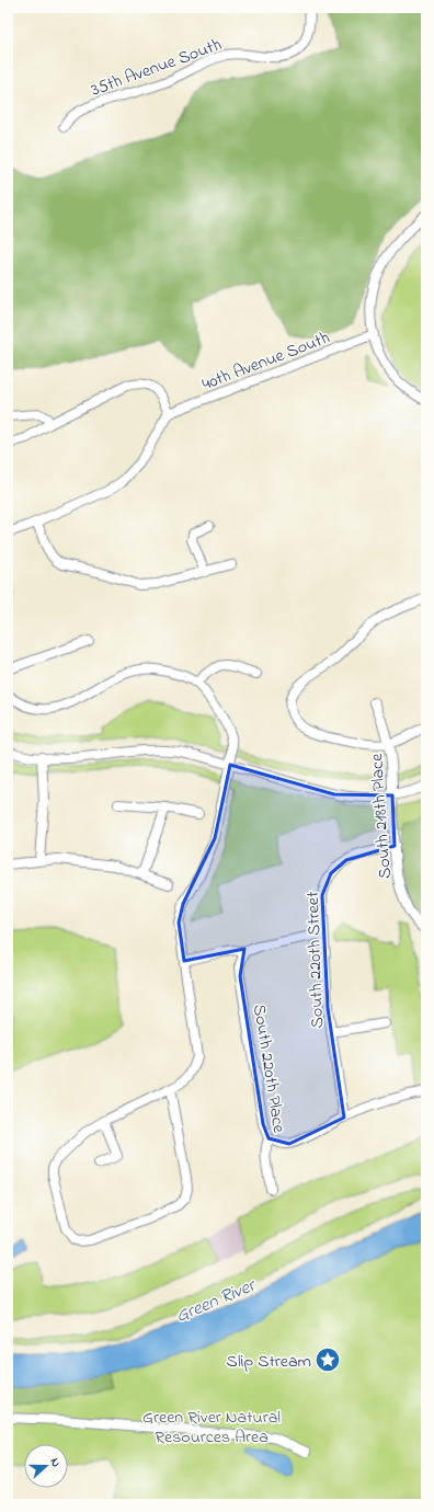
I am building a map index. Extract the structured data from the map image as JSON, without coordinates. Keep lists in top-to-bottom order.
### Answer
{
  "streets": {
    "street": [
      "35th Avenue South",
      "40th Avenue South",
      "South 218th Place",
      "South 220th Street",
      "South 220th Place"
    ]
  },
  "crossings": [
    ["South 218th Place", "South 220th Street"]
  ],
  "water": ["Green River"],
  "parks": ["Green River Natural Resources Area"],
  "places": {
    "place": ["Slip Stream"]
  },
  "north": "right"
}
